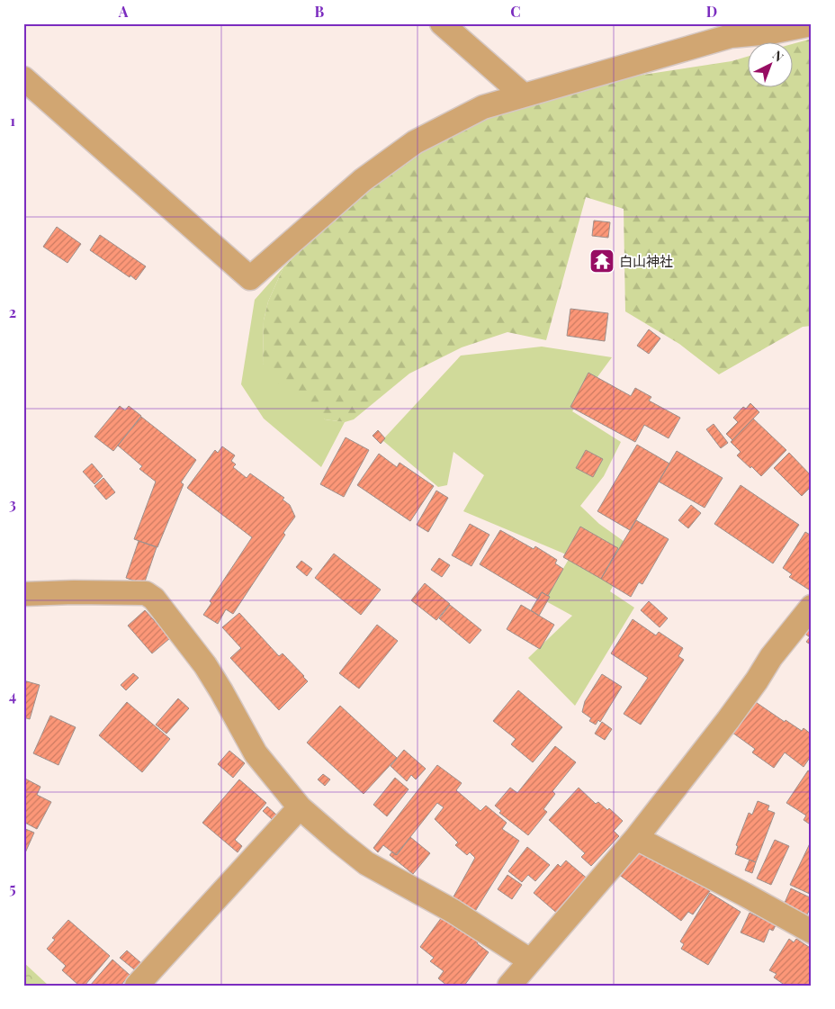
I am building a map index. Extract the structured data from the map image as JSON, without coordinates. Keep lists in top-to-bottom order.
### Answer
{
  "places": {
    "temple": ["白山神社"]
  },
  "north": "top right",
  "grid": {
    "columns": [
      "A",
      "B",
      "C",
      "D"
    ],
    "rows": [
      "1",
      "2",
      "3",
      "4",
      "5"
    ]
  }
}
